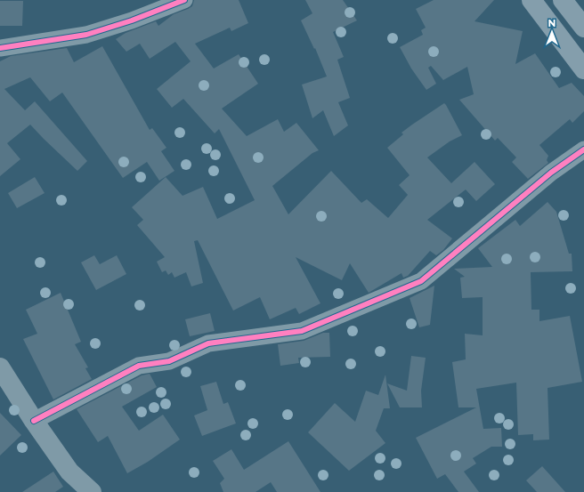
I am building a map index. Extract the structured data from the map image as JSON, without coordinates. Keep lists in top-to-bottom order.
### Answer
{
  "north": "top"
}
